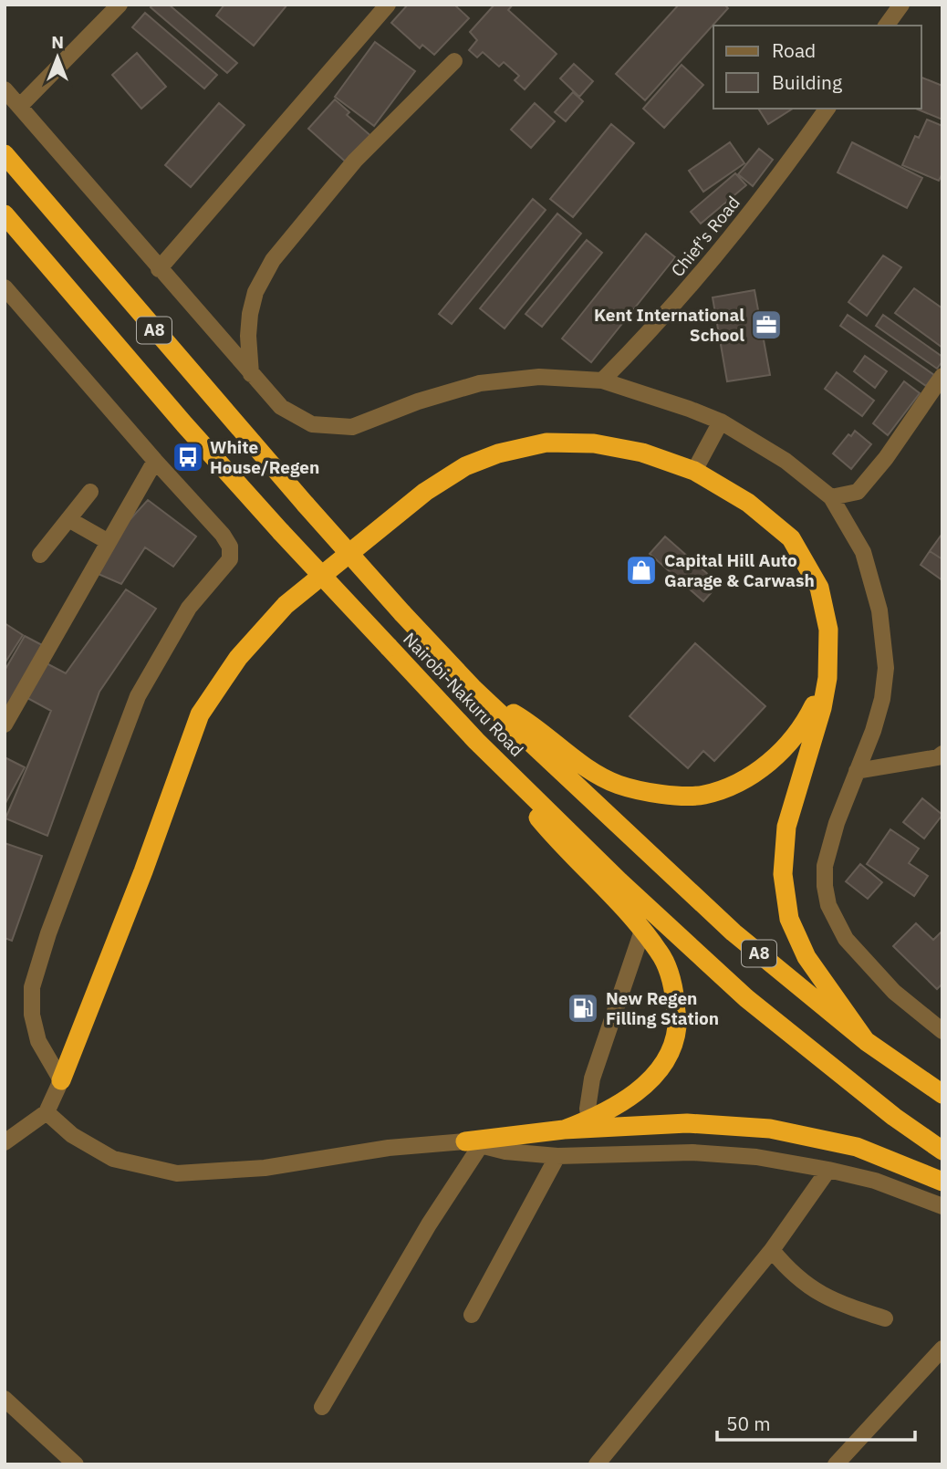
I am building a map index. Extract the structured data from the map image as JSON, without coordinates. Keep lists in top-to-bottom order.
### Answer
{
  "streets": {
    "highway": ["A8", "Nairobi-Nakuru Road"],
    "street": ["Chief's Road"]
  },
  "crossings": [
    ["A8", "Nairobi-Nakuru Road"]
  ],
  "places": {
    "office": ["Kent International School"],
    "bus stop": ["White House/Regen"],
    "shop": ["Capital Hill Auto Garage & Carwash"],
    "fuel station": ["New Regen Filling Station"]
  },
  "legend": ["Road", "Building"],
  "scale_bar": "50 m",
  "north": "top"
}
